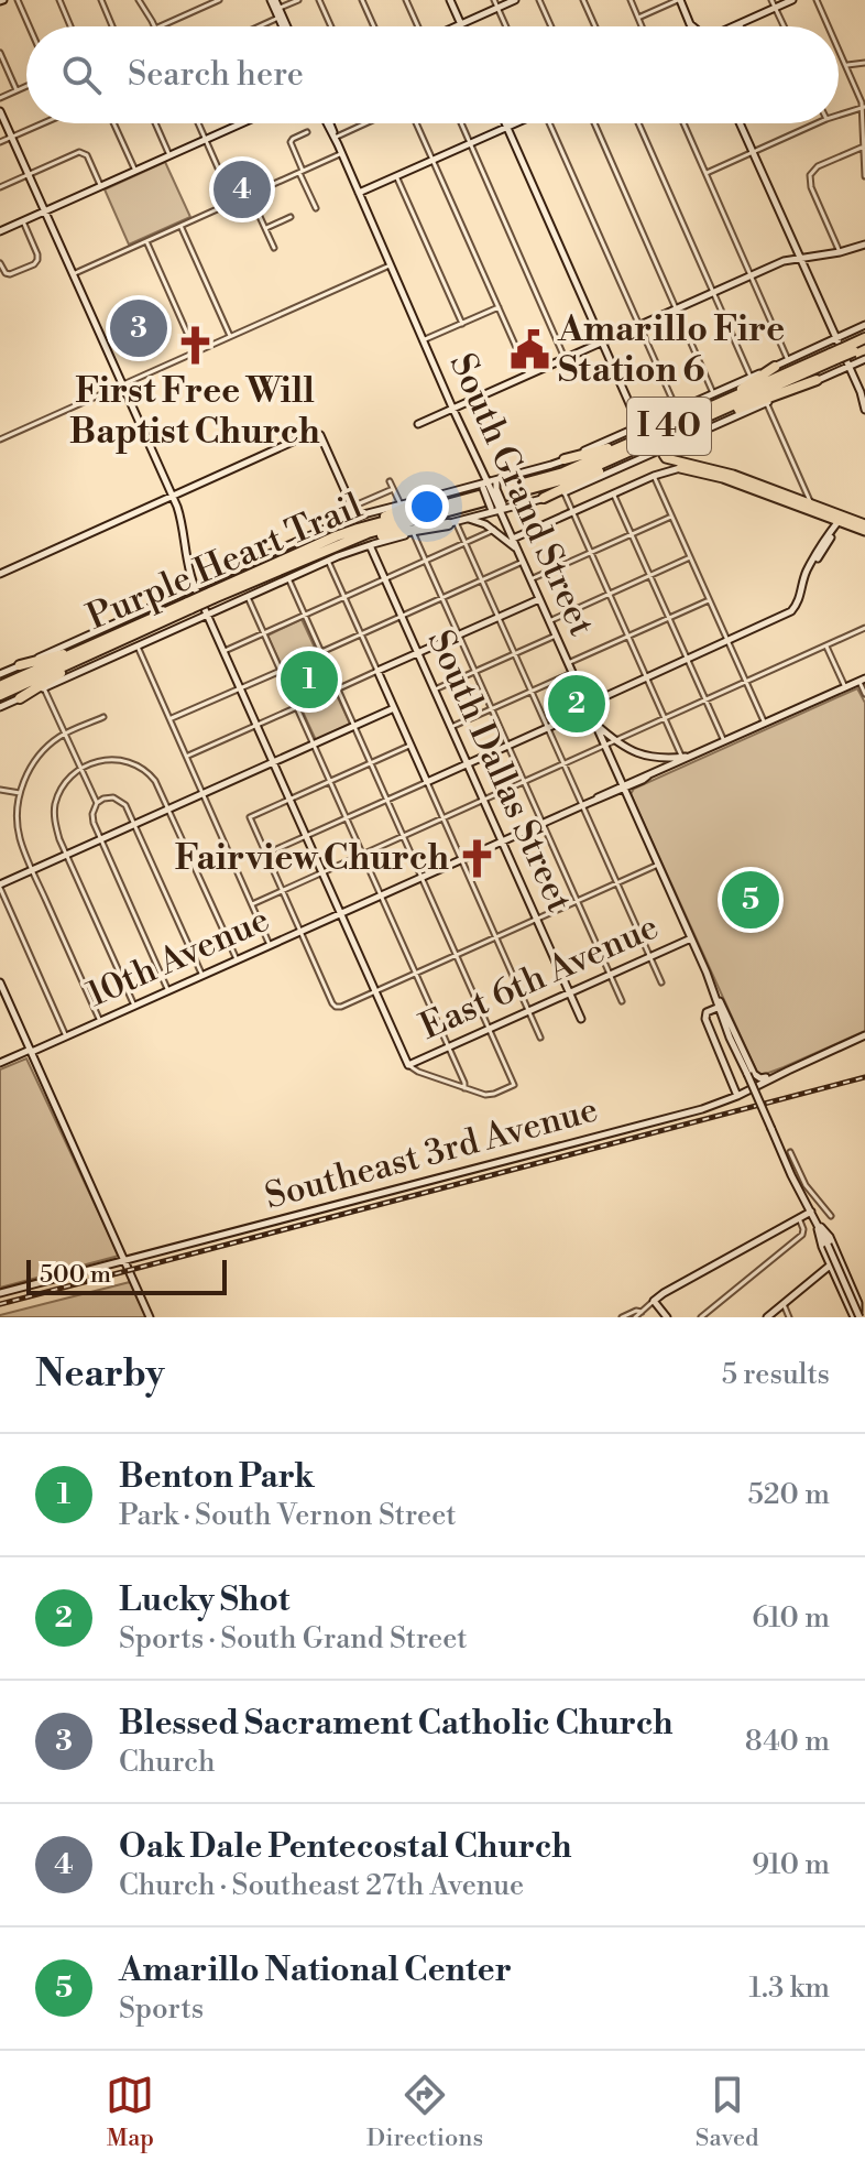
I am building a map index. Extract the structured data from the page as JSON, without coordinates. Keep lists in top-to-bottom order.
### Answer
{
  "streets": {
    "highway": ["I 40", "Purple Heart Trail"],
    "main road": [
      "South Grand Street",
      "South Dallas Street",
      "10th Avenue",
      "East 6th Avenue",
      "Southeast 3rd Avenue"
    ]
  },
  "crossings": [
    ["South Grand Street", "10th Avenue"],
    ["South Grand Street", "East 6th Avenue"],
    ["South Dallas Street", "10th Avenue"],
    ["South Dallas Street", "East 6th Avenue"]
  ],
  "places": {
    "church": ["First Free Will Baptist Church", "Fairview Church"],
    "public building": ["Amarillo Fire Station 6"]
  },
  "scale_bar": "500 m",
  "page": {
    "search": "Search here",
    "pins": [
      "4",
      "3",
      "1",
      "2",
      "5"
    ],
    "scale": "500 m",
    "heading": ["Nearby", "5 results"],
    "list": [
      {
        "mark": "1",
        "name": "Benton Park",
        "note": "Park · South Vernon Street",
        "value": "520 m"
      },
      {
        "mark": "2",
        "name": "Lucky Shot",
        "note": "Sports · South Grand Street",
        "value": "610 m"
      },
      {
        "mark": "3",
        "name": "Blessed Sacrament Catholic Church",
        "note": "Church",
        "value": "840 m"
      },
      {
        "mark": "4",
        "name": "Oak Dale Pentecostal Church",
        "note": "Church · Southeast 27th Avenue",
        "value": "910 m"
      },
      {
        "mark": "5",
        "name": "Amarillo National Center",
        "note": "Sports",
        "value": "1.3 km"
      }
    ],
    "nav": ["Map", "Directions", "Saved"]
  }
}
